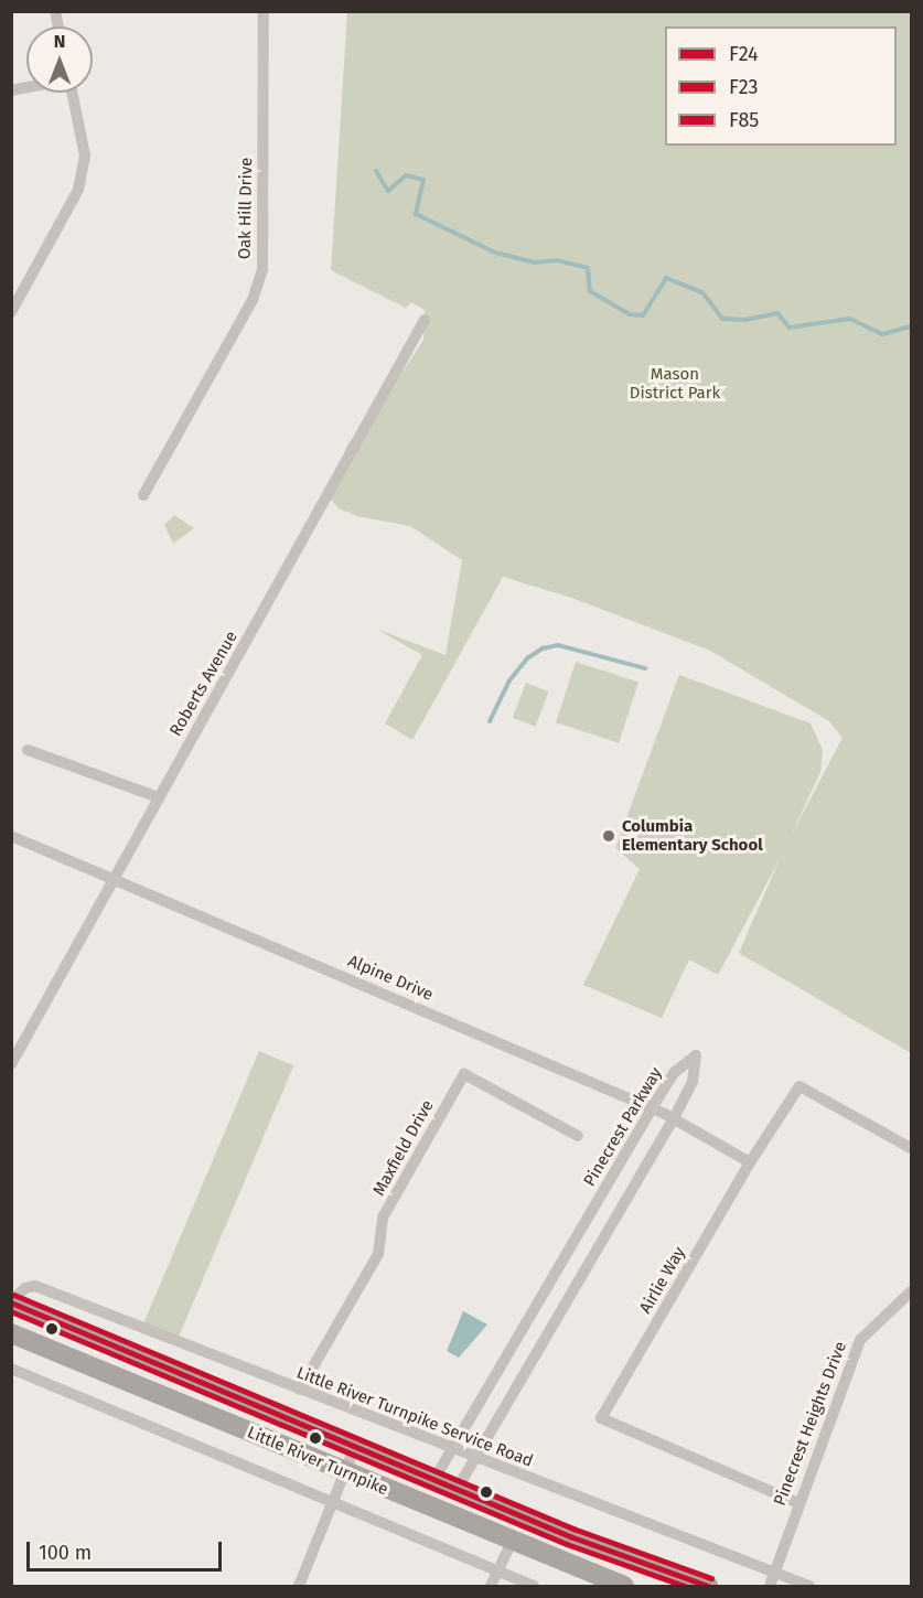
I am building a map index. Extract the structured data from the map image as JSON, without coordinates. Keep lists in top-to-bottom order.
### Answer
{
  "streets": {
    "main road": ["Little River Turnpike"],
    "street": [
      "Oak Hill Drive",
      "Roberts Avenue",
      "Alpine Drive",
      "Pinecrest Parkway",
      "Maxfield Drive",
      "Airlie Way",
      "Little River Turnpike Service Road",
      "Pinecrest Heights Drive"
    ]
  },
  "crossings": [
    ["Roberts Avenue", "Alpine Drive"],
    ["Alpine Drive", "Pinecrest Parkway"],
    ["Alpine Drive", "Airlie Way"],
    ["Pinecrest Parkway", "Little River Turnpike Service Road"],
    ["Pinecrest Parkway", "Little River Turnpike"],
    ["Maxfield Drive", "Little River Turnpike Service Road"],
    ["Airlie Way", "Pinecrest Heights Drive"],
    ["Little River Turnpike Service Road", "Pinecrest Heights Drive"],
    ["Little River Turnpike Service Road", "Little River Turnpike"]
  ],
  "parks": ["Mason District Park"],
  "places": ["Columbia Elementary School"],
  "lines": ["transit line F85", "transit line F24", "transit line F23"],
  "legend": ["F24", "F23", "F85"],
  "scale_bar": "100 m",
  "north": "top"
}
